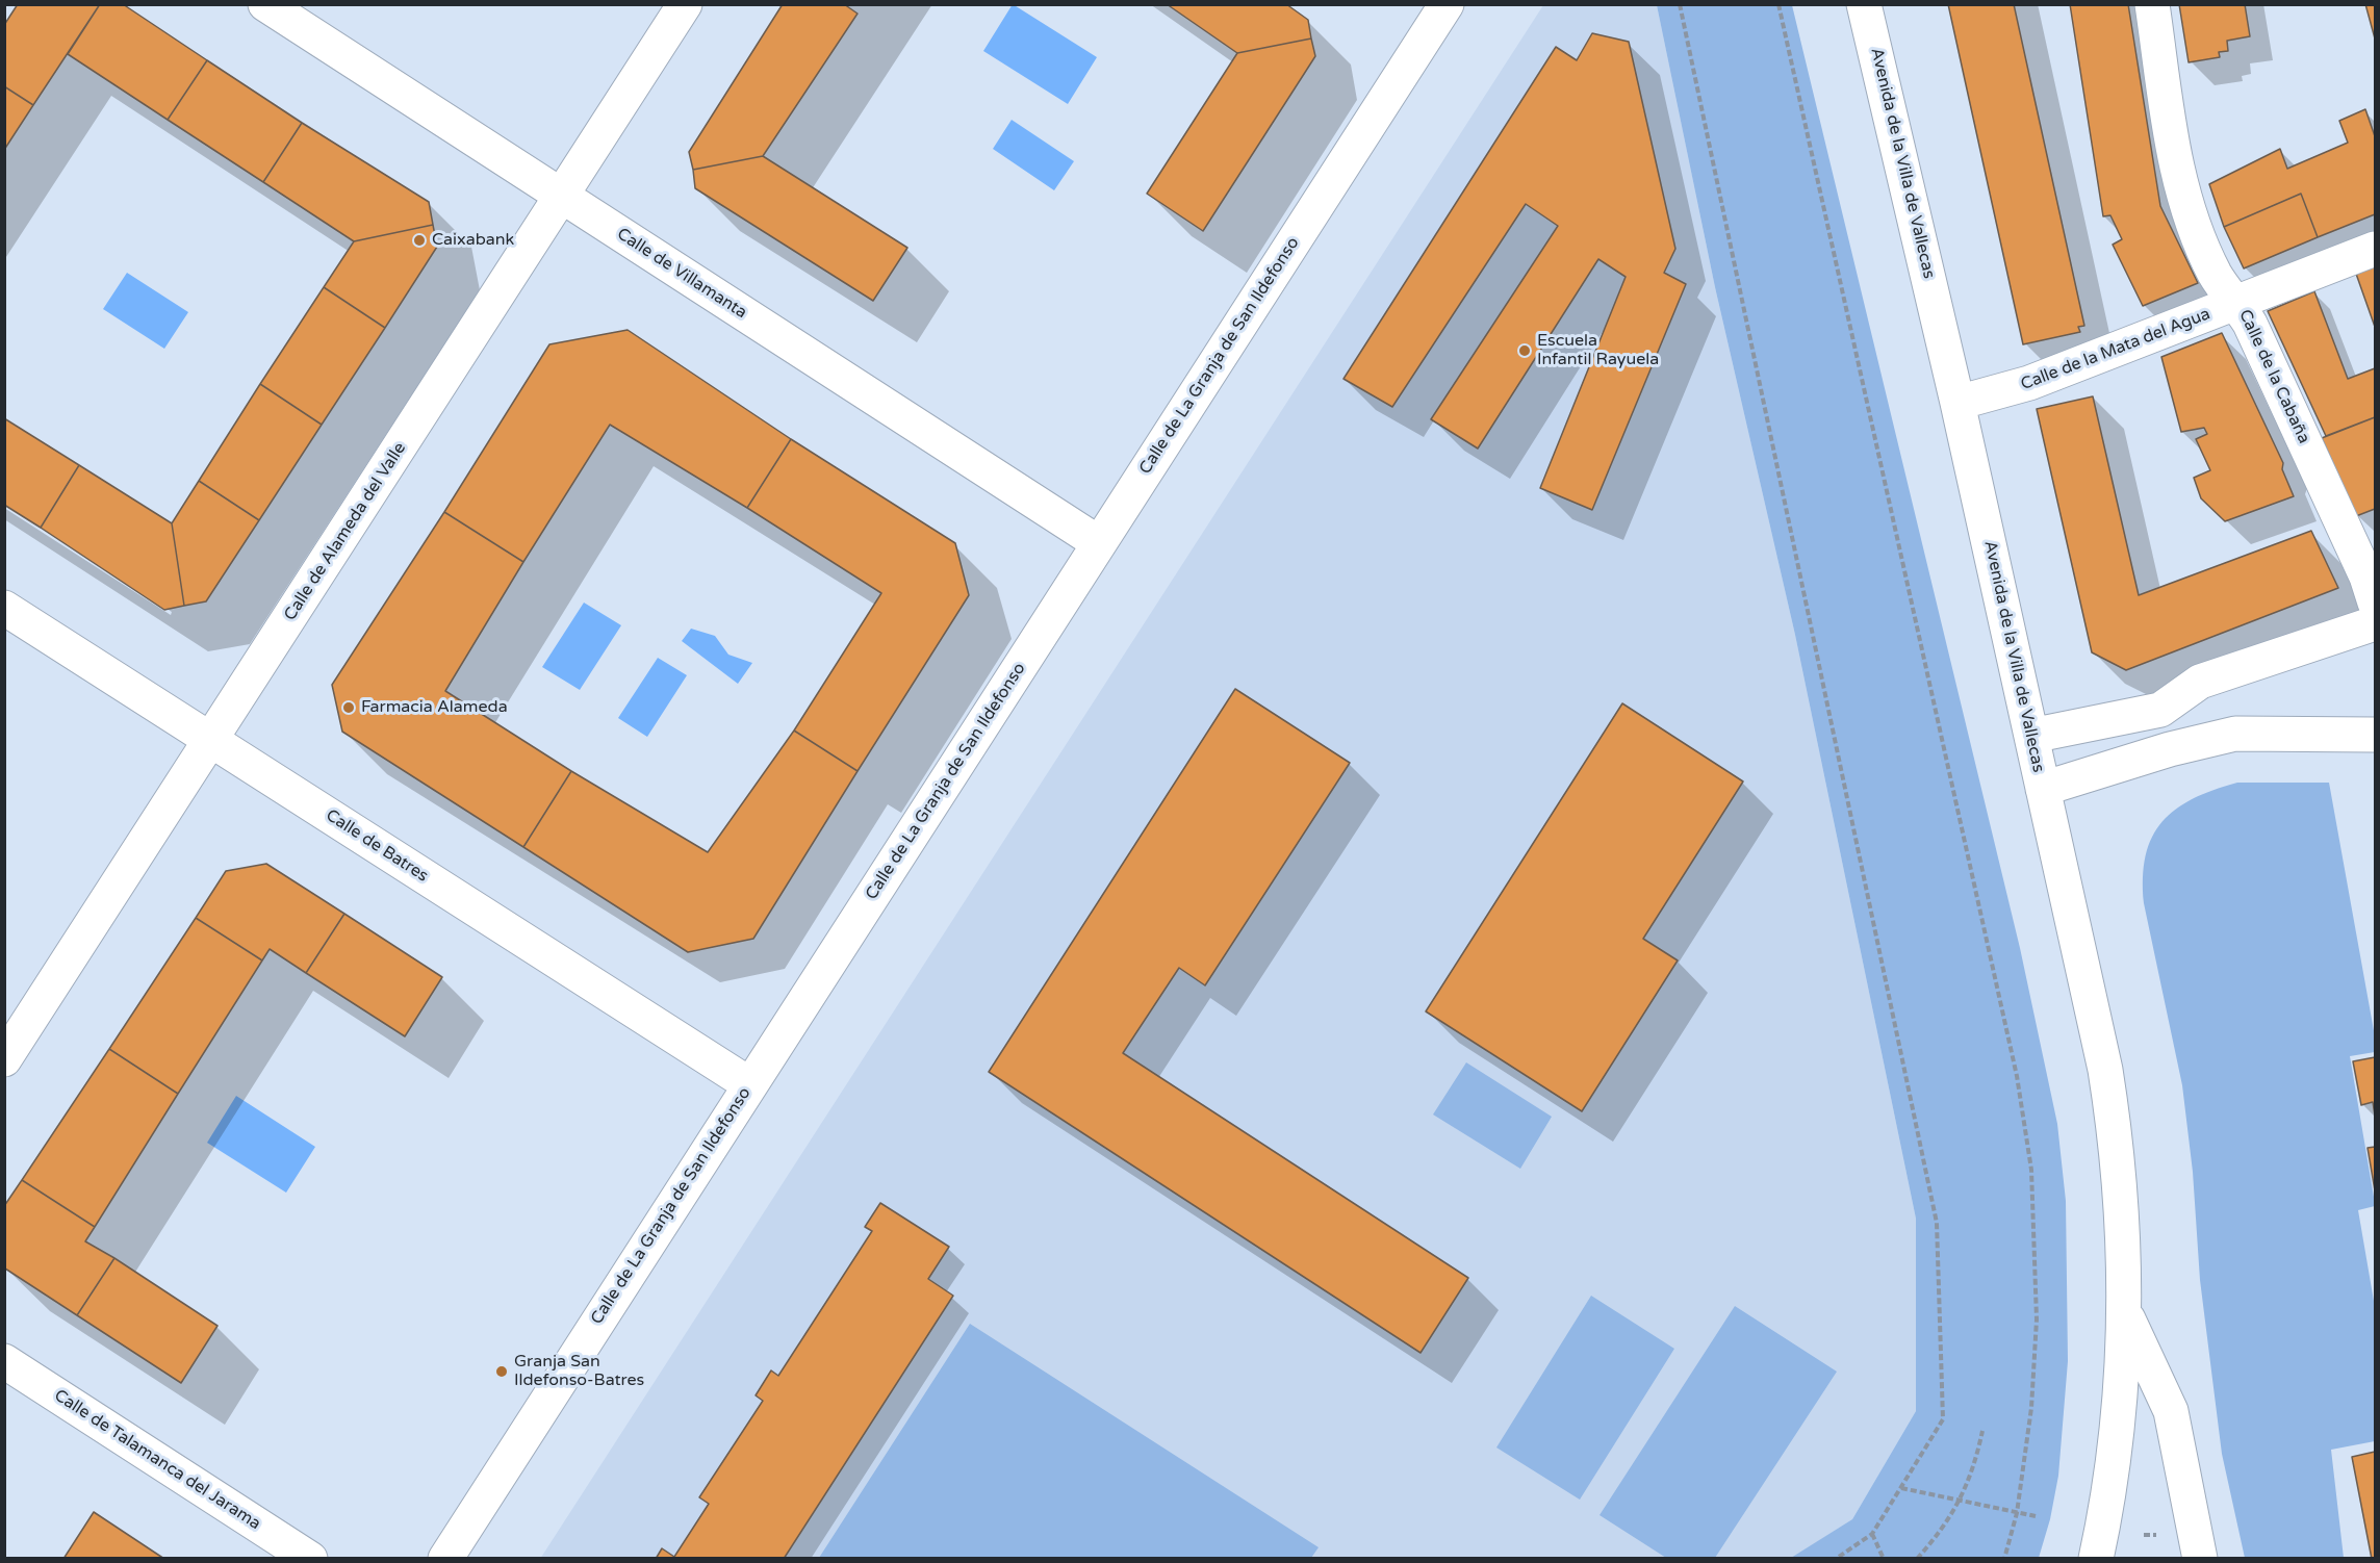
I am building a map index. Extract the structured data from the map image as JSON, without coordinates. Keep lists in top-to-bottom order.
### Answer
{
  "streets": {
    "street": [
      "Avenida de la Villa de Vallecas",
      "Calle de Villamanta",
      "Calle de la Mata del Agua",
      "Calle de La Granja de San Ildefonso",
      "Calle de la Cabaña",
      "Calle de Alameda del Valle",
      "Calle de Batres",
      "Calle de Talamanca del Jarama"
    ]
  },
  "crossings": [
    ["Avenida de la Villa de Vallecas", "Calle de la Mata del Agua"],
    ["Calle de Villamanta", "Calle de La Granja de San Ildefonso"],
    ["Calle de Villamanta", "Calle de Alameda del Valle"],
    ["Calle de la Mata del Agua", "Calle de la Cabaña"],
    ["Calle de La Granja de San Ildefonso", "Calle de Batres"],
    ["Calle de Alameda del Valle", "Calle de Batres"]
  ],
  "places": [
    "Caixabank",
    "Escuela Infantil Rayuela",
    "Farmacia Alameda",
    "Granja San Ildefonso-Batres"
  ]
}
